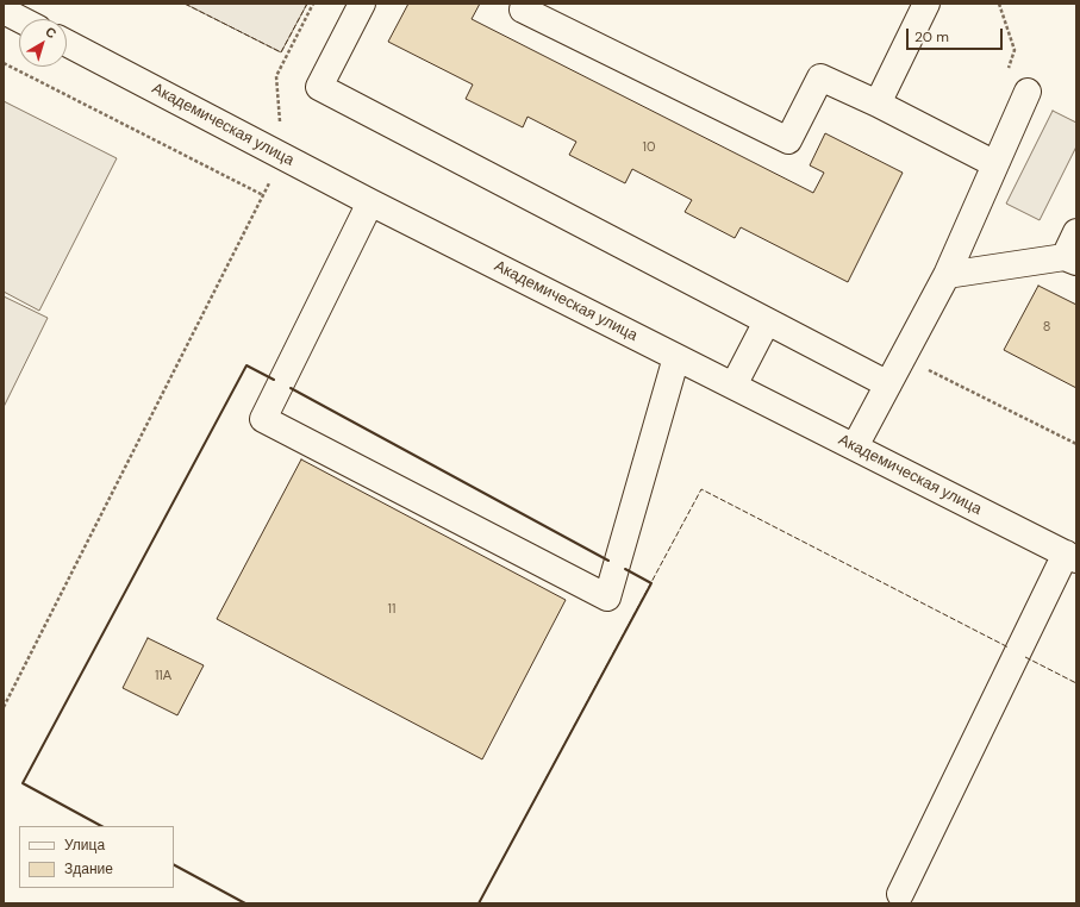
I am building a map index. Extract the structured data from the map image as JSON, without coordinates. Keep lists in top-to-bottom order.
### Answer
{
  "streets": {
    "street": ["Академическая улица"]
  },
  "house_numbers": [
    "10",
    "8",
    "11",
    "11А"
  ],
  "legend": ["Улица", "Здание"],
  "scale_bar": "20 m",
  "north": "top right"
}
